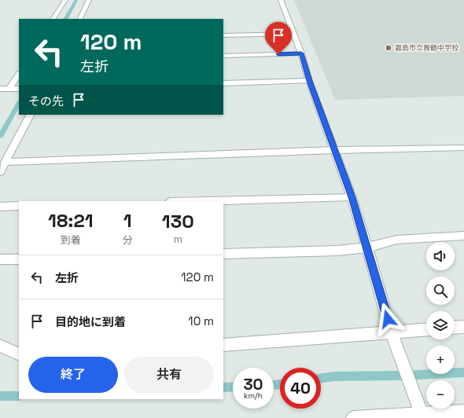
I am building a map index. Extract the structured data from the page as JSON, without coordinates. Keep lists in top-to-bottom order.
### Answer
{
  "places": ["霧島市立舞鶴中学校"],
  "page": {
    "turn": ["120 m", "左折"],
    "then": "その先",
    "eta": [
      "18:21",
      "到着",
      "1",
      "分",
      "130",
      "m"
    ],
    "map_buttons": ["+", "−"],
    "list": [
      {
        "name": "左折",
        "value": "120 m"
      },
      {
        "name": "目的地に到着",
        "value": "10 m"
      }
    ],
    "buttons": ["終了", "共有"],
    "speed": "30 km/h",
    "limit": "40"
  }
}
